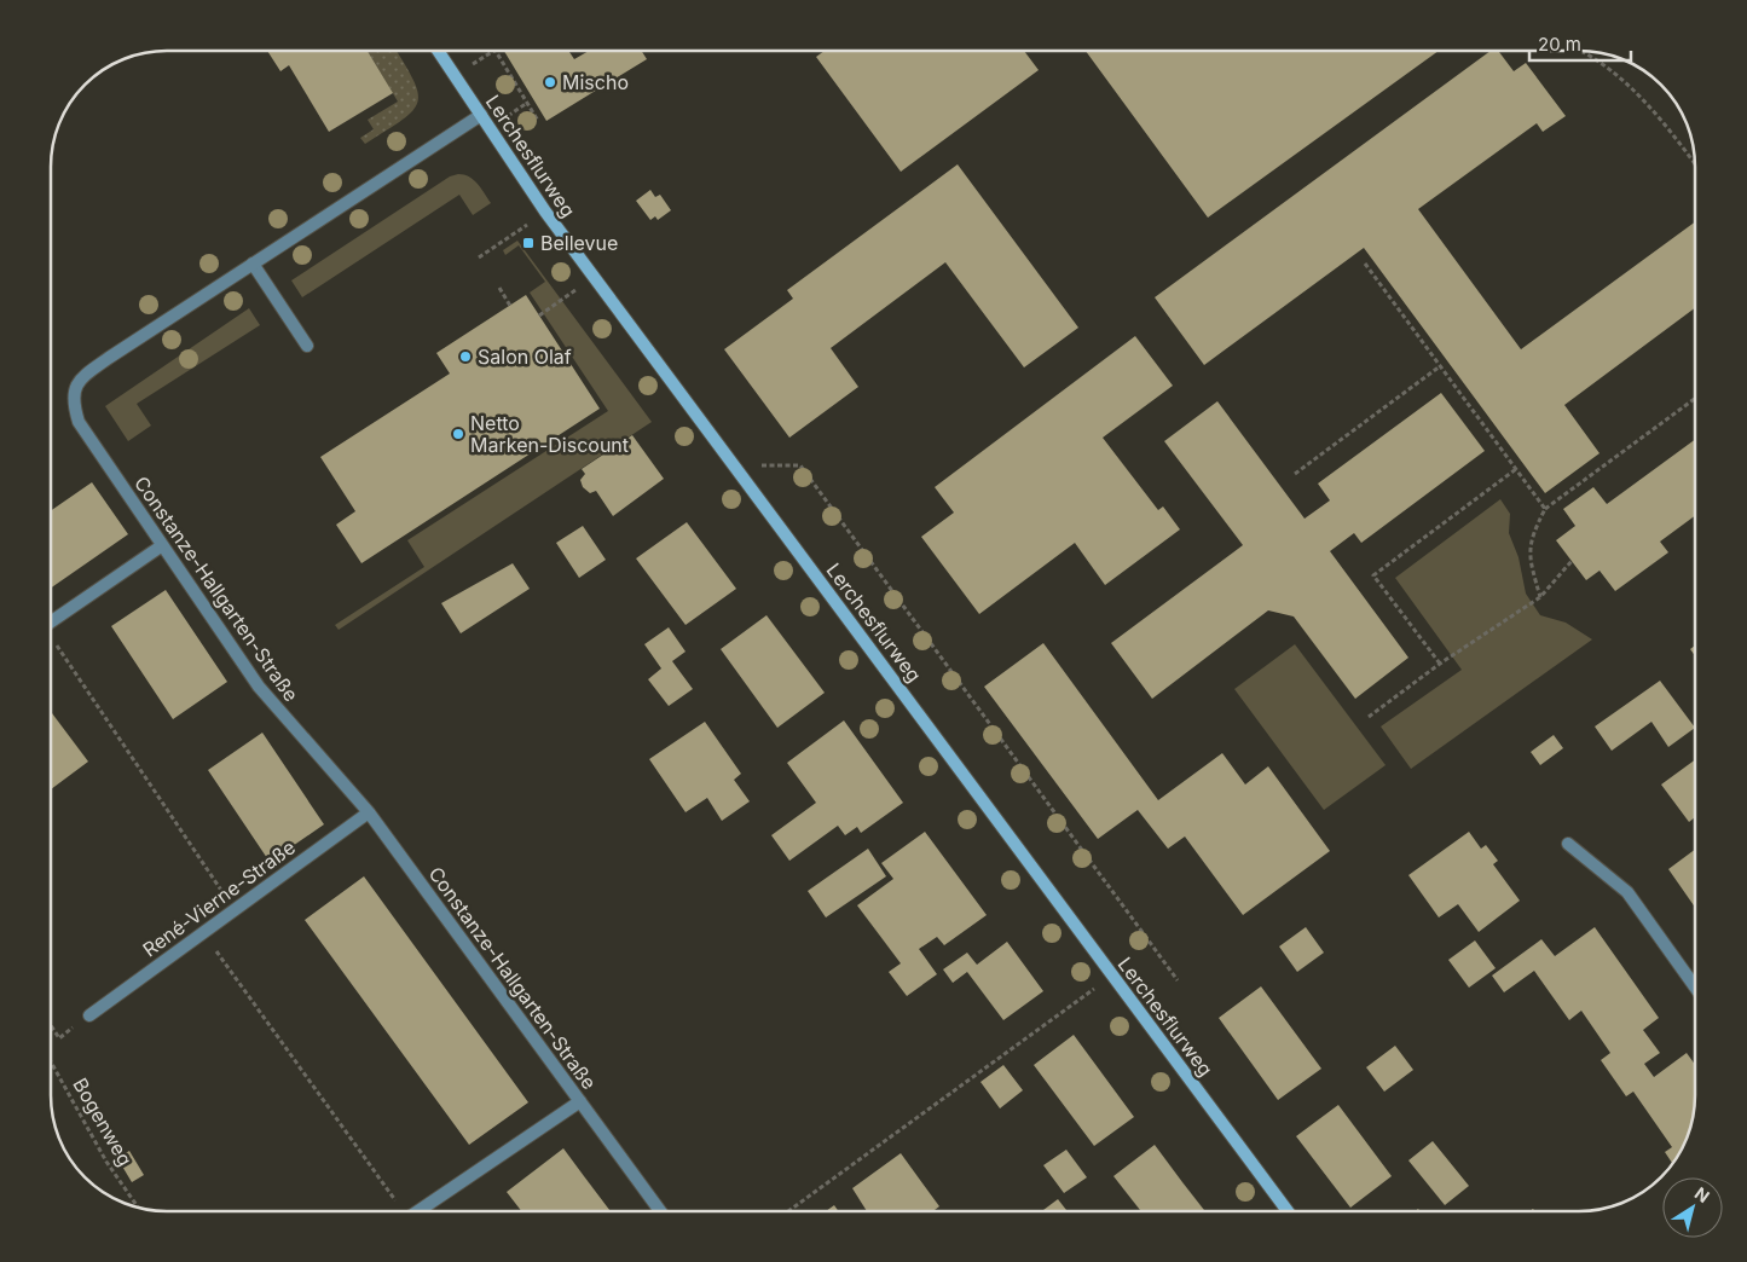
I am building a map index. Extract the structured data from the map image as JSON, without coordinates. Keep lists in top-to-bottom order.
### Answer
{
  "streets": {
    "street": ["Lerchesflurweg", "Constanze-Hallgarten-Straße", "René-Vierne-Straße"],
    "path": ["Bogenweg"]
  },
  "crossings": [
    ["Lerchesflurweg", "Constanze-Hallgarten-Straße"],
    ["Constanze-Hallgarten-Straße", "René-Vierne-Straße"]
  ],
  "places": {
    "other": ["Mischo", "Salon Olaf", "Netto Marken-Discount"],
    "transit": ["Bellevue"]
  },
  "scale_bar": "20 m",
  "north": "top right"
}
